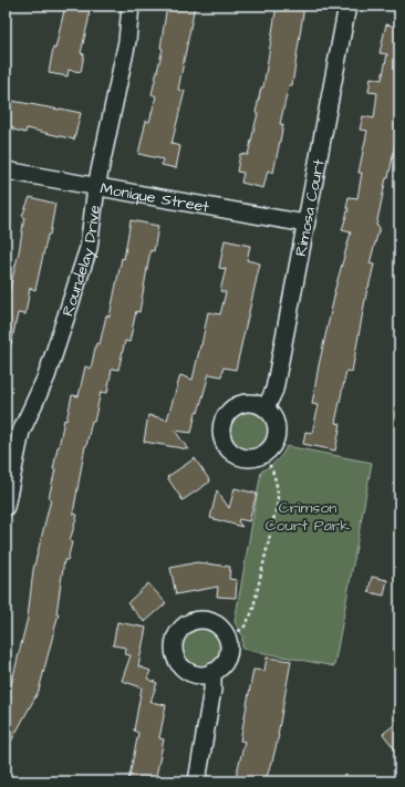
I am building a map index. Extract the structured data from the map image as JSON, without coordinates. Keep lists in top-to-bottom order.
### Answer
{
  "streets": {
    "street": ["Monique Street", "Rimosa Court", "Roundelay Drive"]
  },
  "crossings": [
    ["Monique Street", "Rimosa Court"],
    ["Monique Street", "Roundelay Drive"]
  ],
  "parks": ["Crimson Court Park"]
}
